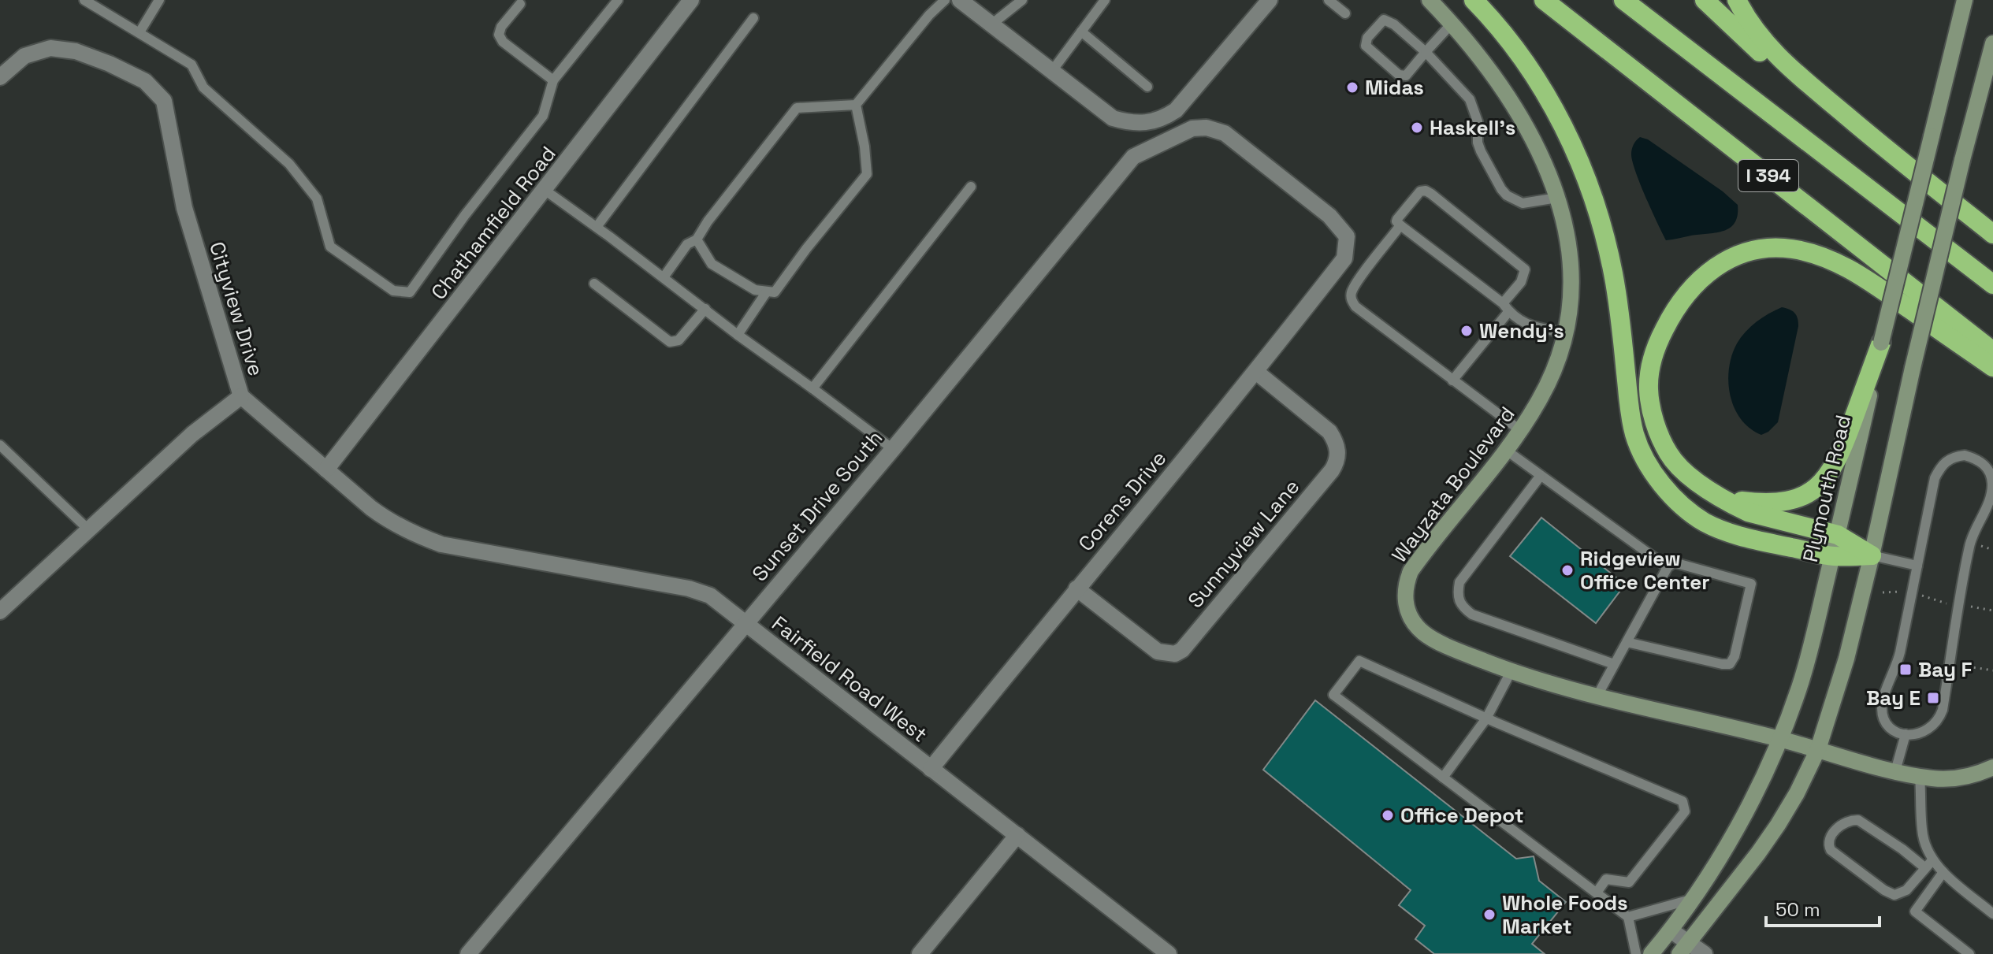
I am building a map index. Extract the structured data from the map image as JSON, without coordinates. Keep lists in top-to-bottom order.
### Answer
{
  "streets": {
    "highway": ["I 394"],
    "main road": ["Wayzata Boulevard", "Plymouth Road"],
    "street": [
      "Chathamfield Road",
      "Cityview Drive",
      "Corens Drive",
      "Sunset Drive South",
      "Sunnyview Lane",
      "Fairfield Road West"
    ]
  },
  "crossings": [
    ["Chathamfield Road", "Fairfield Road West"],
    ["Cityview Drive", "Fairfield Road West"],
    ["Wayzata Boulevard", "Plymouth Road"],
    ["Corens Drive", "Sunset Drive South"],
    ["Corens Drive", "Sunnyview Lane"],
    ["Corens Drive", "Fairfield Road West"],
    ["Sunset Drive South", "Fairfield Road West"]
  ],
  "places": {
    "other": [
      "Midas",
      "Haskell's",
      "Wendy's",
      "Ridgeview Office Center",
      "Office Depot",
      "Whole Foods Market"
    ],
    "transit": ["Bay F", "Bay E"]
  },
  "scale_bar": "50 m"
}
